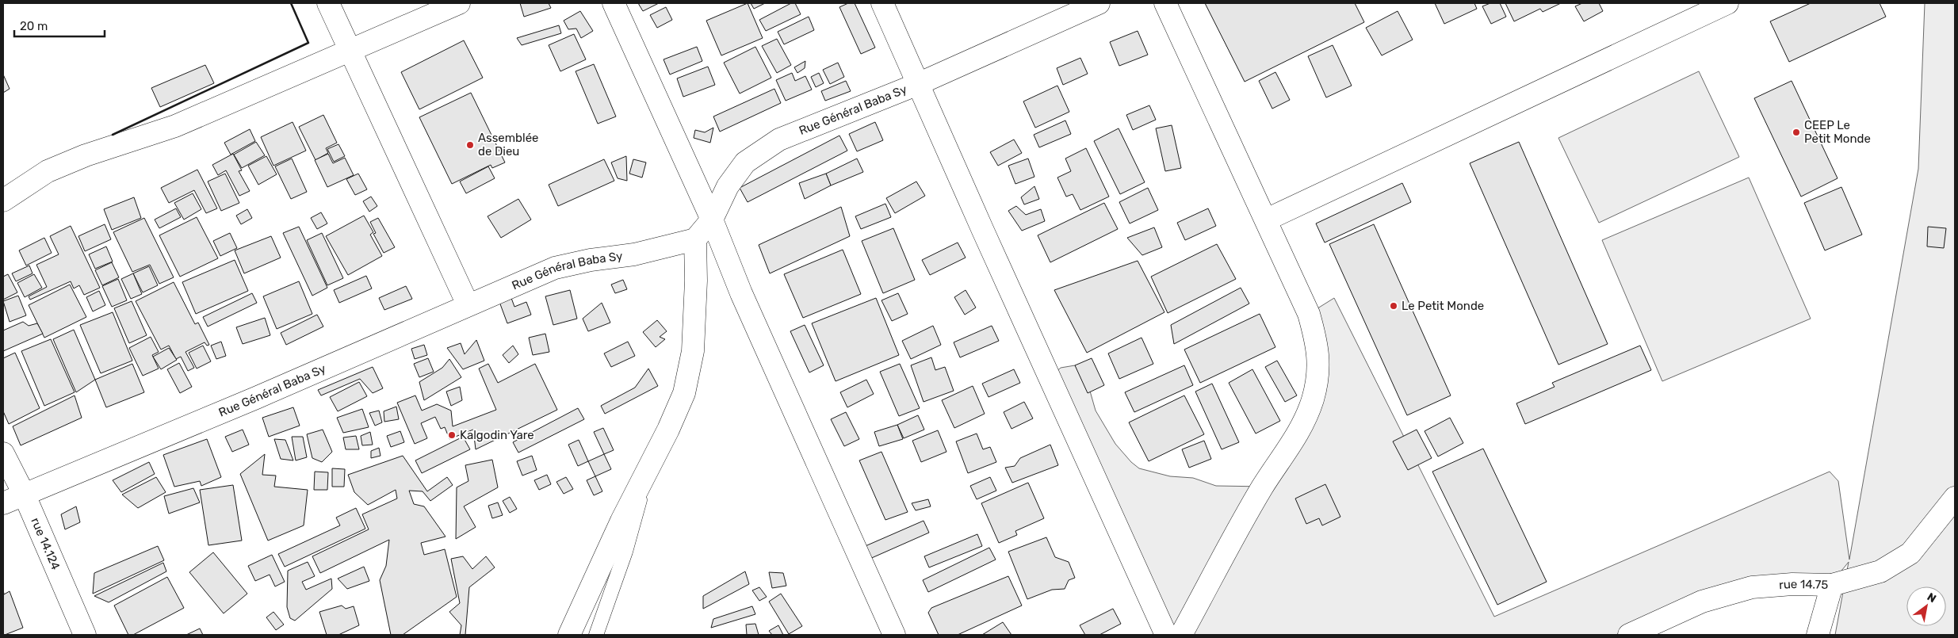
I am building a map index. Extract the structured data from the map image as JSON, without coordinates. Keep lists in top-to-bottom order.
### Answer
{
  "streets": {
    "street": ["Rue Général Baba Sy", "rue 14.124", "rue 14.75"]
  },
  "crossings": [
    ["Rue Général Baba Sy", "rue 14.124"]
  ],
  "places": [
    "CEEP Le Petit Monde",
    "Assemblée de Dieu",
    "Le Petit Monde",
    "Kalgodin Yare"
  ],
  "scale_bar": "20 m",
  "north": "top right"
}
